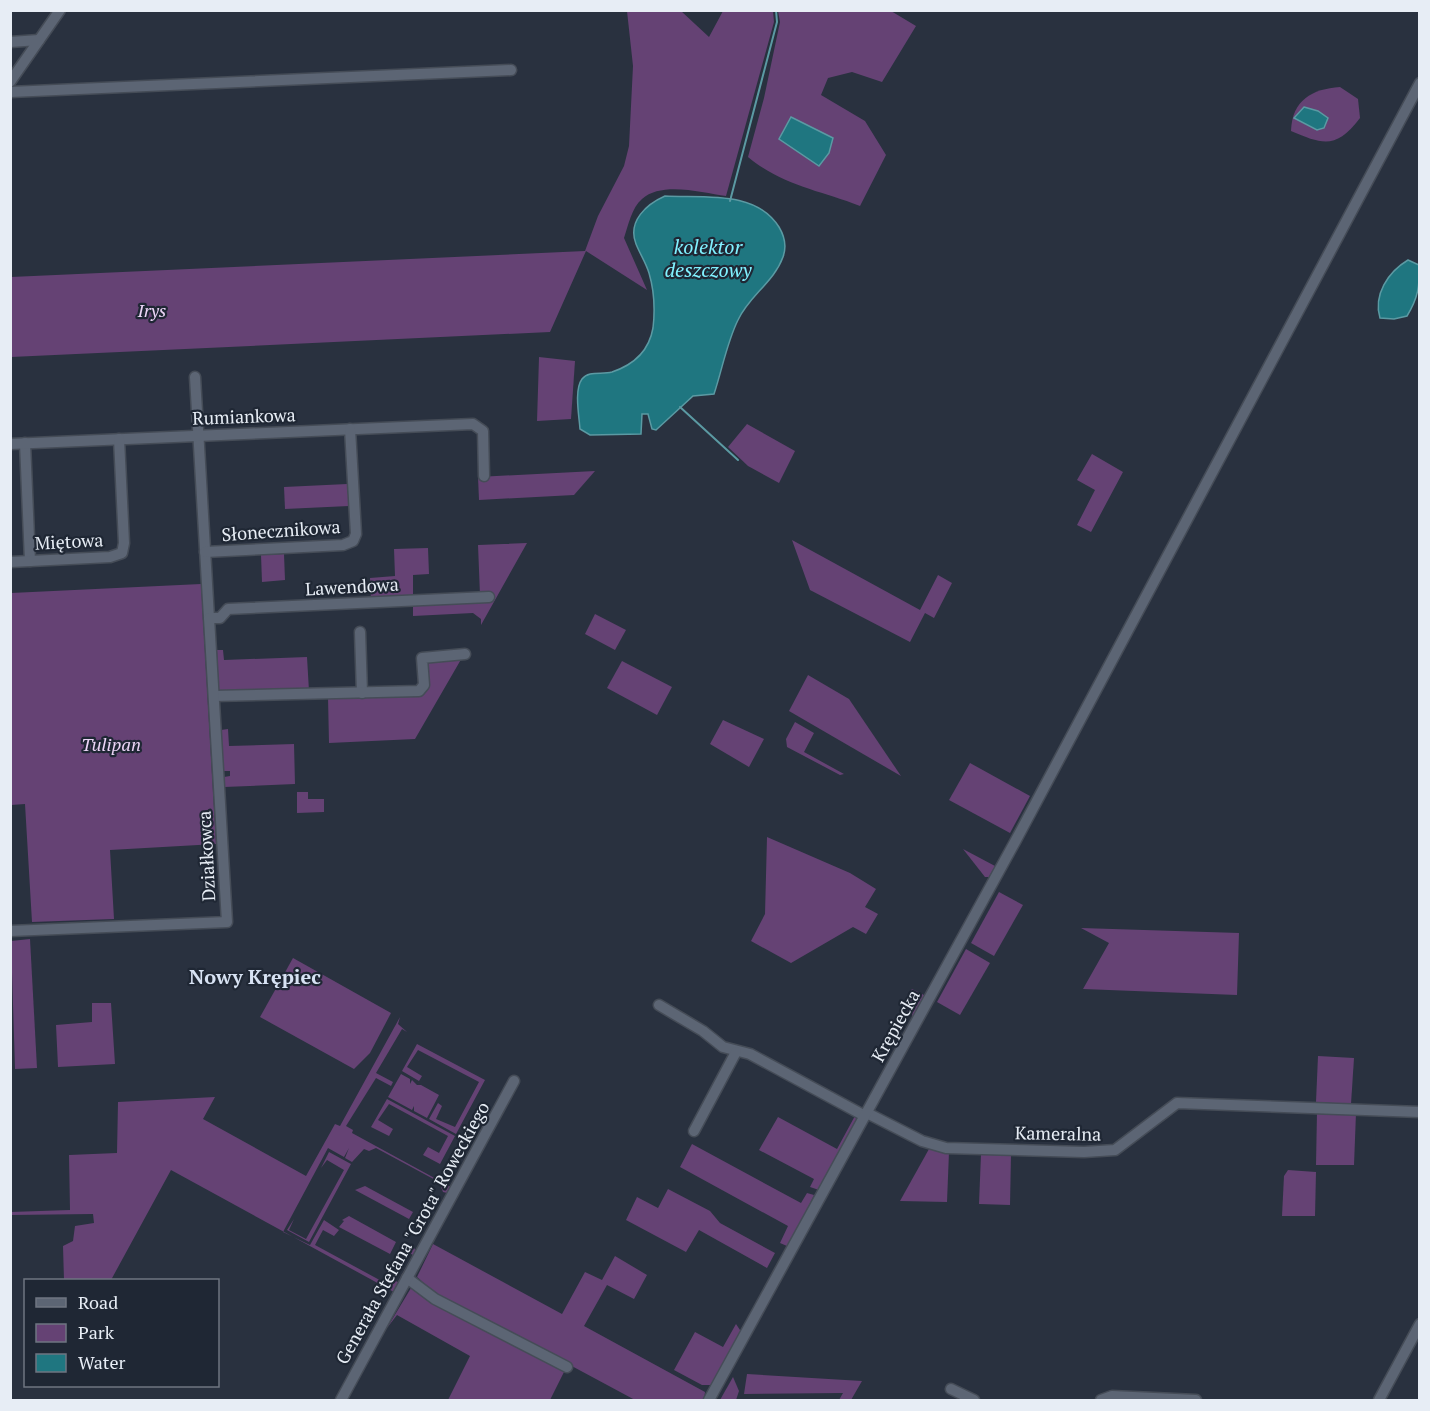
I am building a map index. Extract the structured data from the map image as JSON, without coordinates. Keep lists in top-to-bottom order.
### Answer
{
  "streets": {
    "street": [
      "Rumiankowa",
      "Słonecznikowa",
      "Miętowa",
      "Lawendowa",
      "Działkowca",
      "Krępiecka",
      "Kameralna",
      "Generała Stefana \"Grota\" Roweckiego"
    ]
  },
  "crossings": [
    ["Rumiankowa", "Słonecznikowa"],
    ["Rumiankowa", "Miętowa"],
    ["Słonecznikowa", "Działkowca"],
    ["Lawendowa", "Działkowca"],
    ["Krępiecka", "Kameralna"]
  ],
  "districts": ["Nowy Krępiec"],
  "water": ["kolektor deszczowy"],
  "parks": ["Irys", "Tulipan"],
  "legend": ["Road", "Park", "Water"]
}
